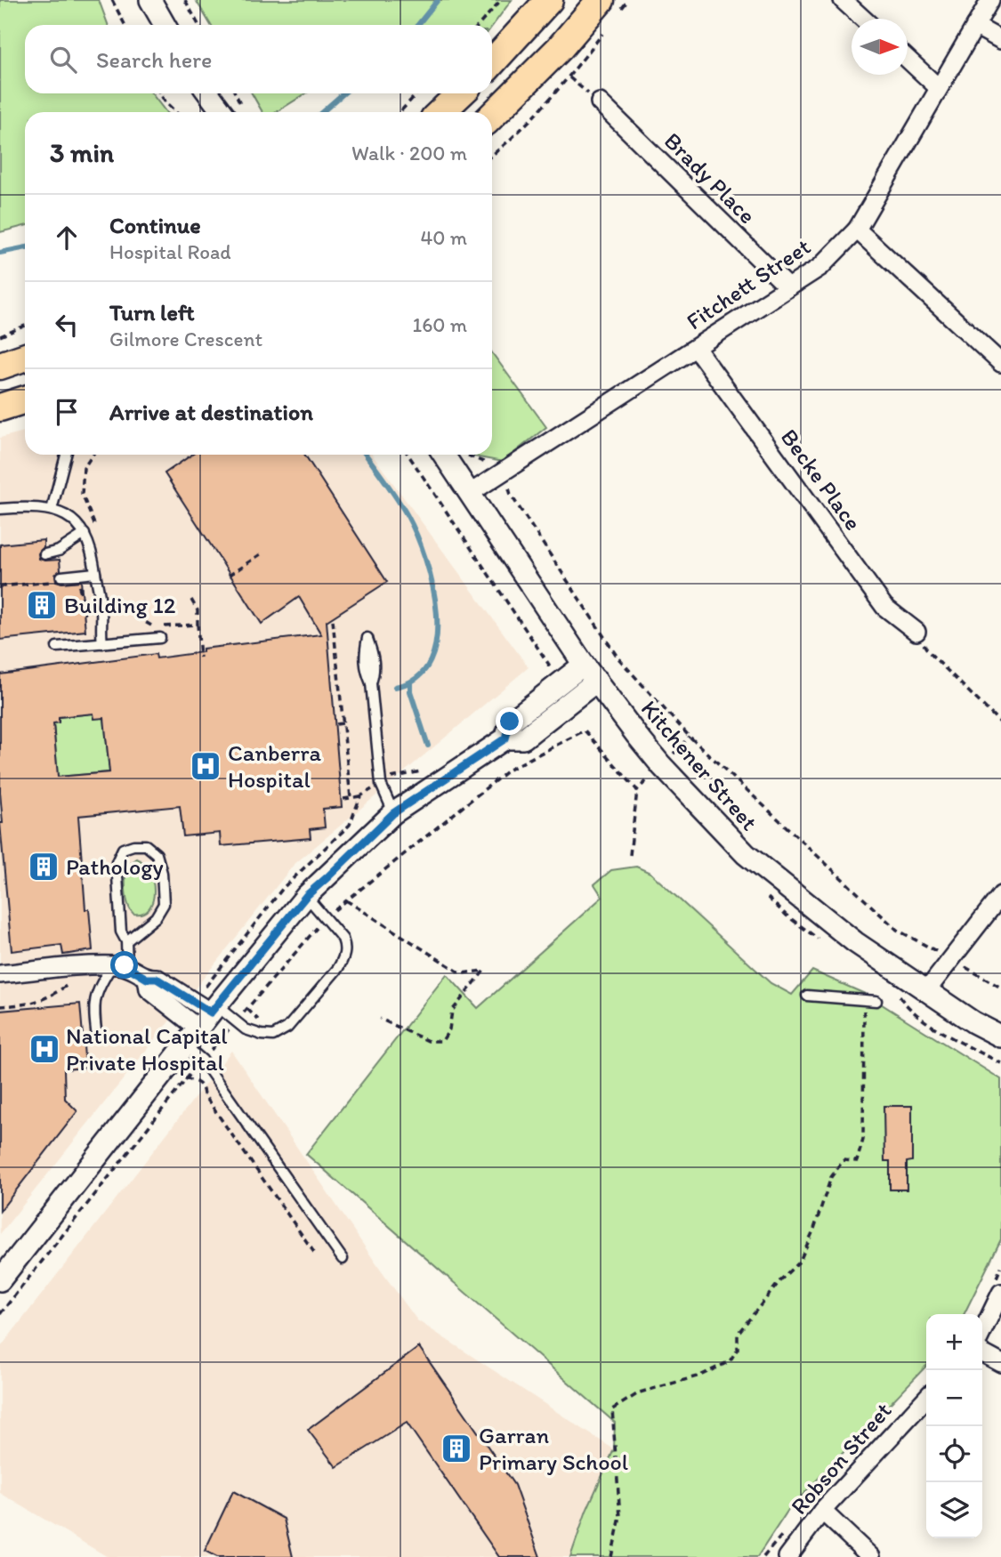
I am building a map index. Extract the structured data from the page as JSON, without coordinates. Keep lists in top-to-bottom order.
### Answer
{
  "streets": {
    "street": [
      "Brady Place",
      "Fitchett Street",
      "Becke Place",
      "Kitchener Street",
      "Robson Street"
    ]
  },
  "crossings": [
    ["Brady Place", "Fitchett Street"],
    ["Fitchett Street", "Becke Place"],
    ["Fitchett Street", "Kitchener Street"]
  ],
  "places": {
    "building": ["Building 12", "Pathology", "Garran Primary School"],
    "hospital": ["Canberra Hospital", "National Capital Private Hospital"]
  },
  "north": "right",
  "page": {
    "search": "Search here",
    "heading": ["3 min", "Walk · 200 m"],
    "list": [
      ["Continue", "Hospital Road", "40 m"],
      ["Turn left", "Gilmore Crescent", "160 m"],
      "Arrive at destination"
    ],
    "map_buttons": ["+", "−"]
  }
}
